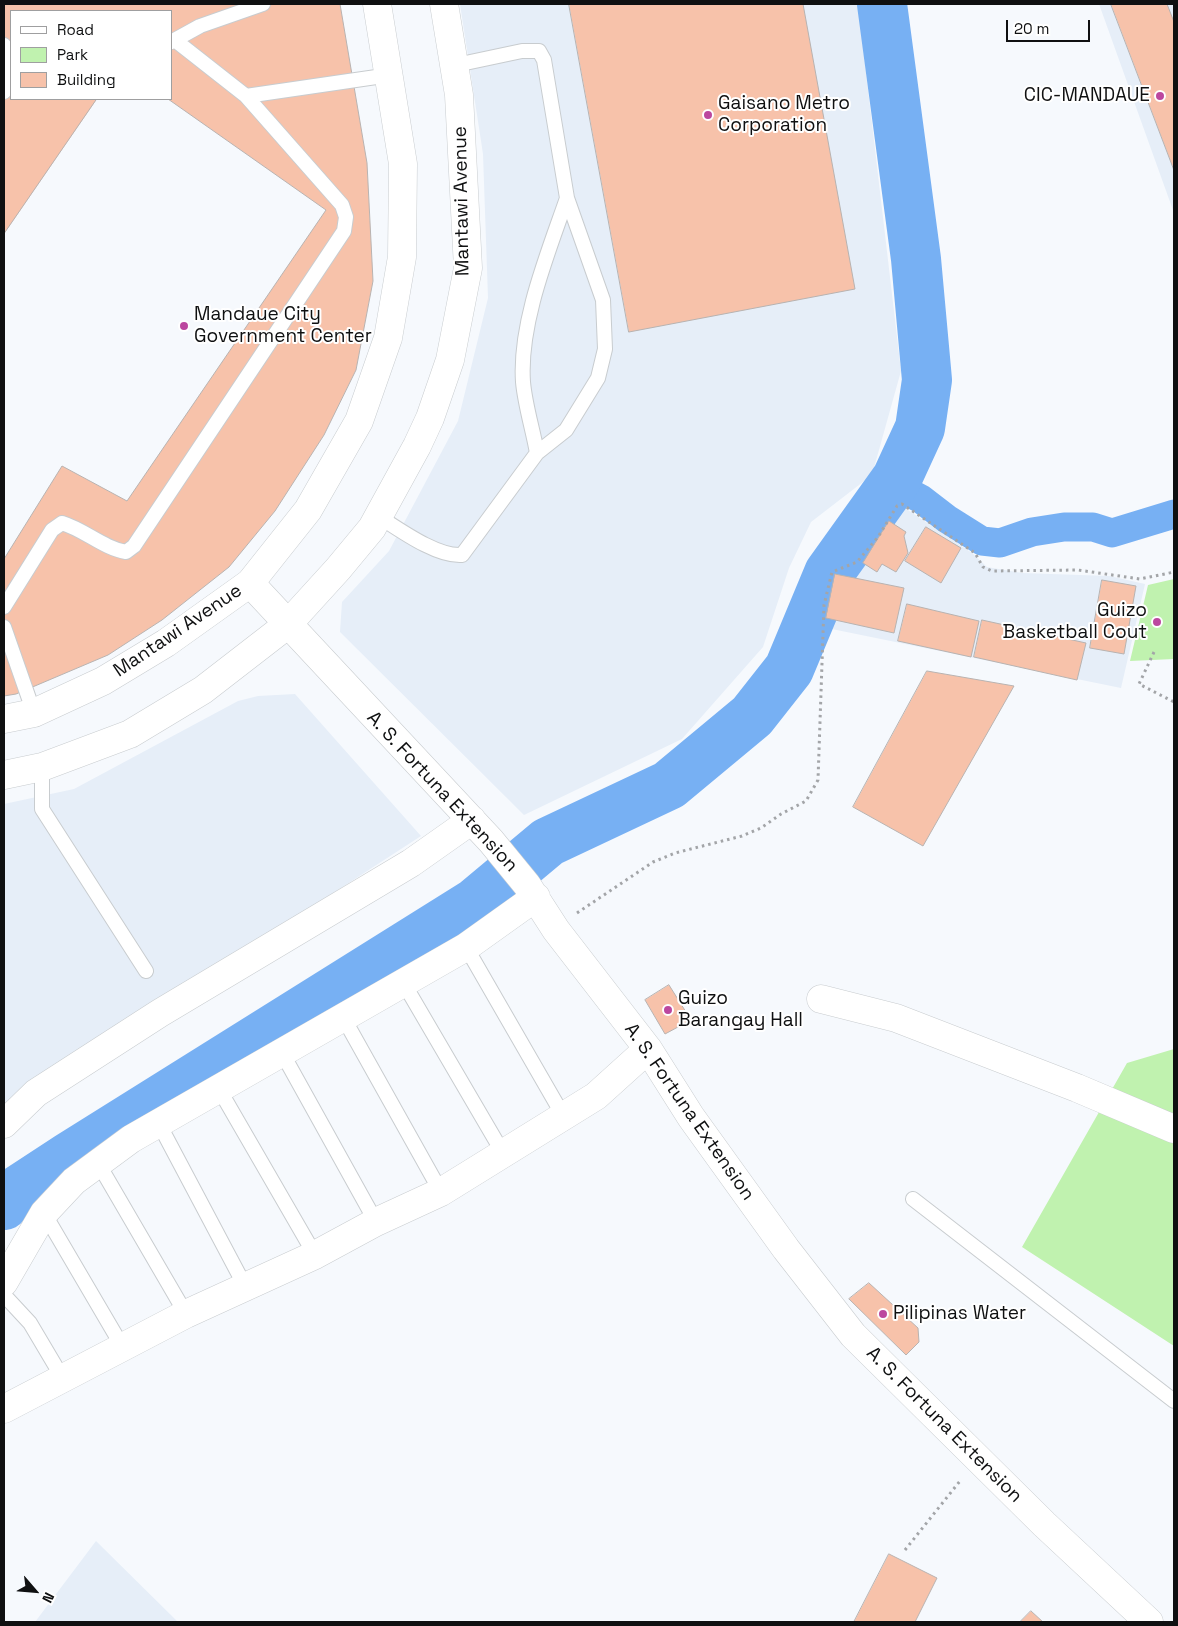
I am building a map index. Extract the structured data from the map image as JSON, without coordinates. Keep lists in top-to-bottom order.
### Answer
{
  "streets": {
    "street": ["Mantawi Avenue", "A. S. Fortuna Extension"]
  },
  "crossings": [
    ["Mantawi Avenue", "A. S. Fortuna Extension"]
  ],
  "places": [
    "CIC-MANDAUE",
    "Gaisano Metro Corporation",
    "Mandaue City Government Center",
    "Guizo Basketball Cout",
    "Guizo Barangay Hall",
    "Pilipinas Water"
  ],
  "legend": ["Road", "Park", "Building"],
  "scale_bar": "20 m",
  "north": "bottom right"
}
